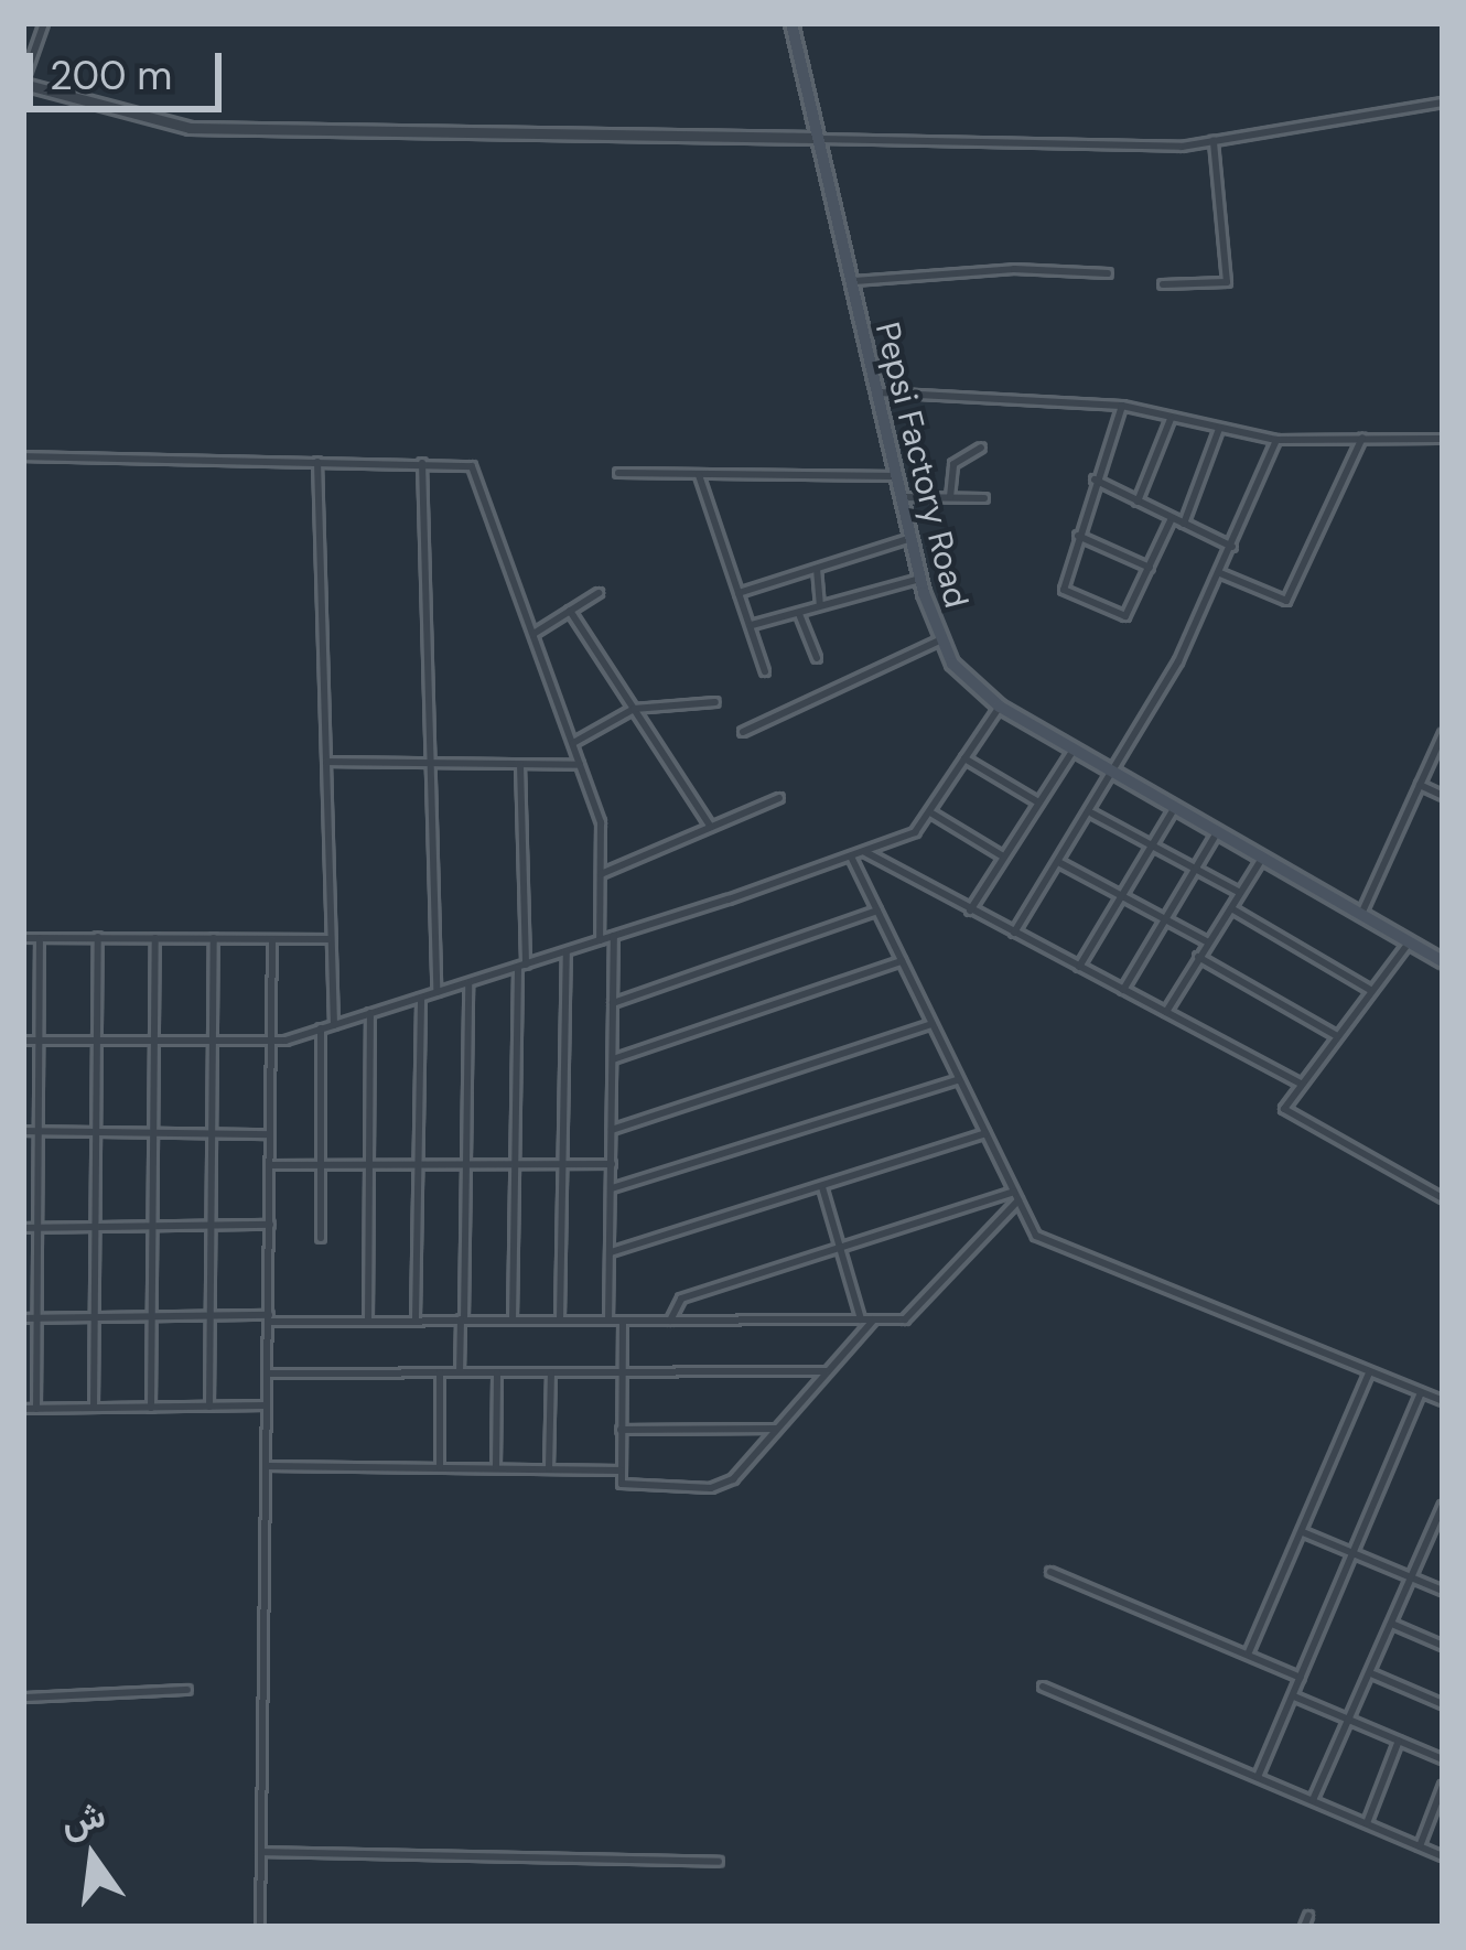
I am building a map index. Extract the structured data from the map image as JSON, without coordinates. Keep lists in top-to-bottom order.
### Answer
{
  "streets": {
    "main road": ["Pepsi Factory Road"]
  },
  "scale_bar": "200 m",
  "north": "top"
}
